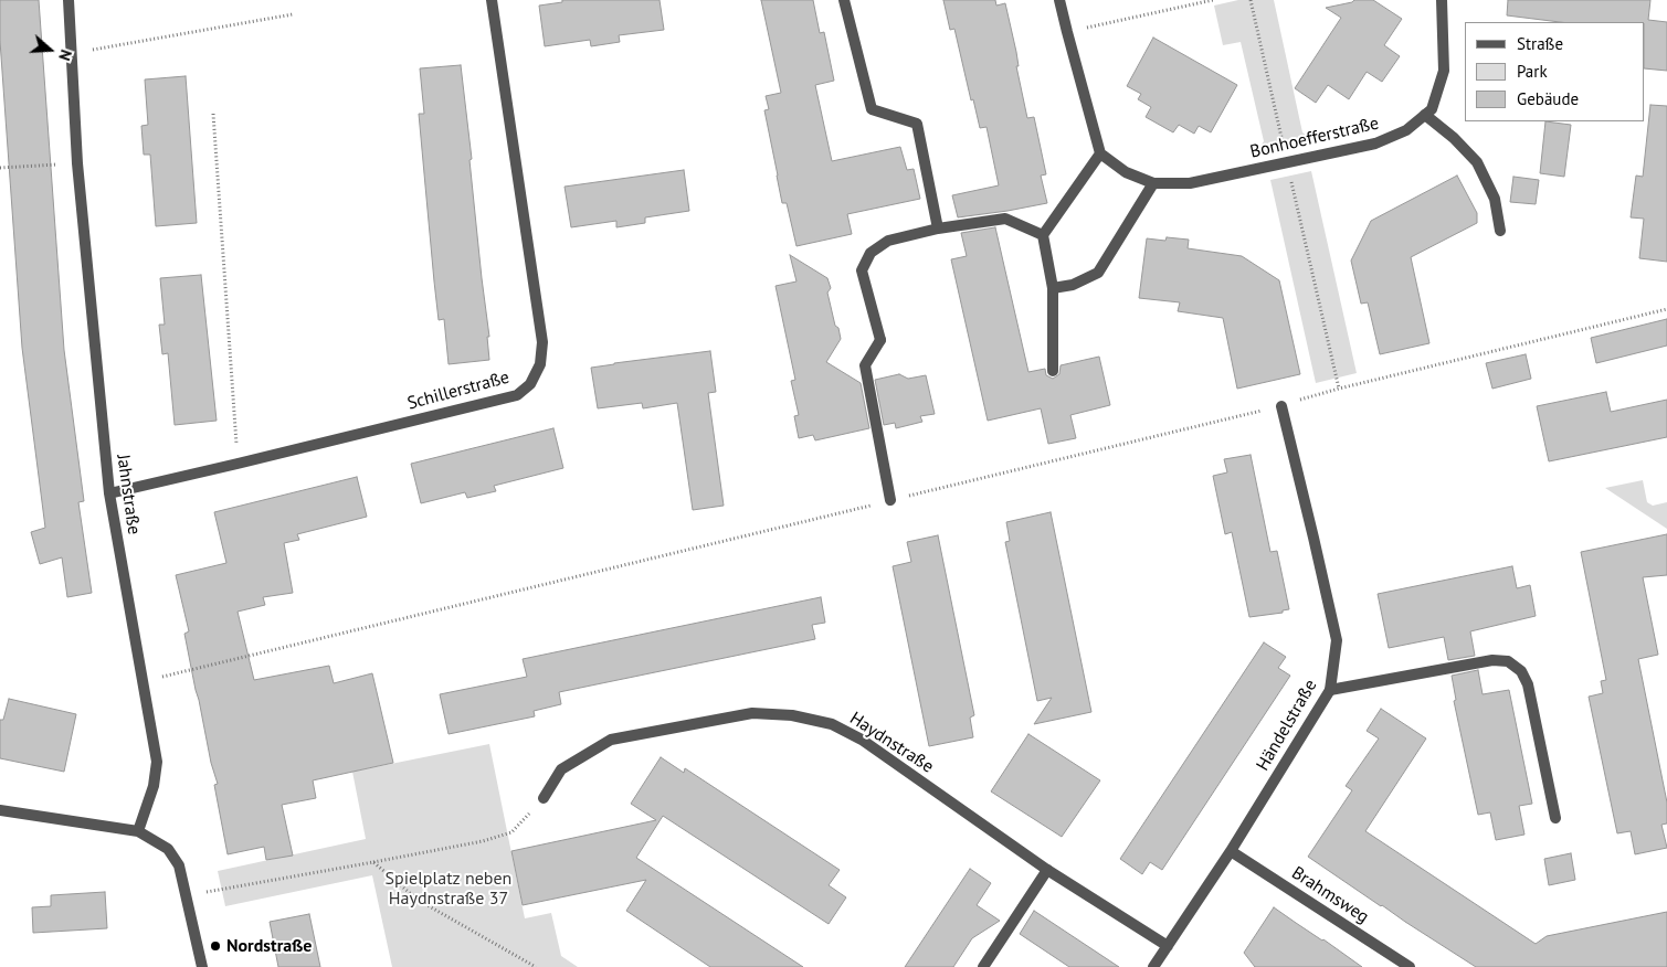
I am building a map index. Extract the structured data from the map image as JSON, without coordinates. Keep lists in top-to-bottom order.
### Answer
{
  "streets": {
    "street": [
      "Bonhoefferstraße",
      "Schillerstraße",
      "Jahnstraße",
      "Händelstraße",
      "Haydnstraße",
      "Brahmsweg"
    ]
  },
  "crossings": [
    ["Schillerstraße", "Jahnstraße"],
    ["Händelstraße", "Haydnstraße"],
    ["Händelstraße", "Brahmsweg"]
  ],
  "parks": ["Spielplatz neben Haydnstraße 37"],
  "places": ["Nordstraße"],
  "legend": ["Straße", "Park", "Gebäude"],
  "north": "right"
}
